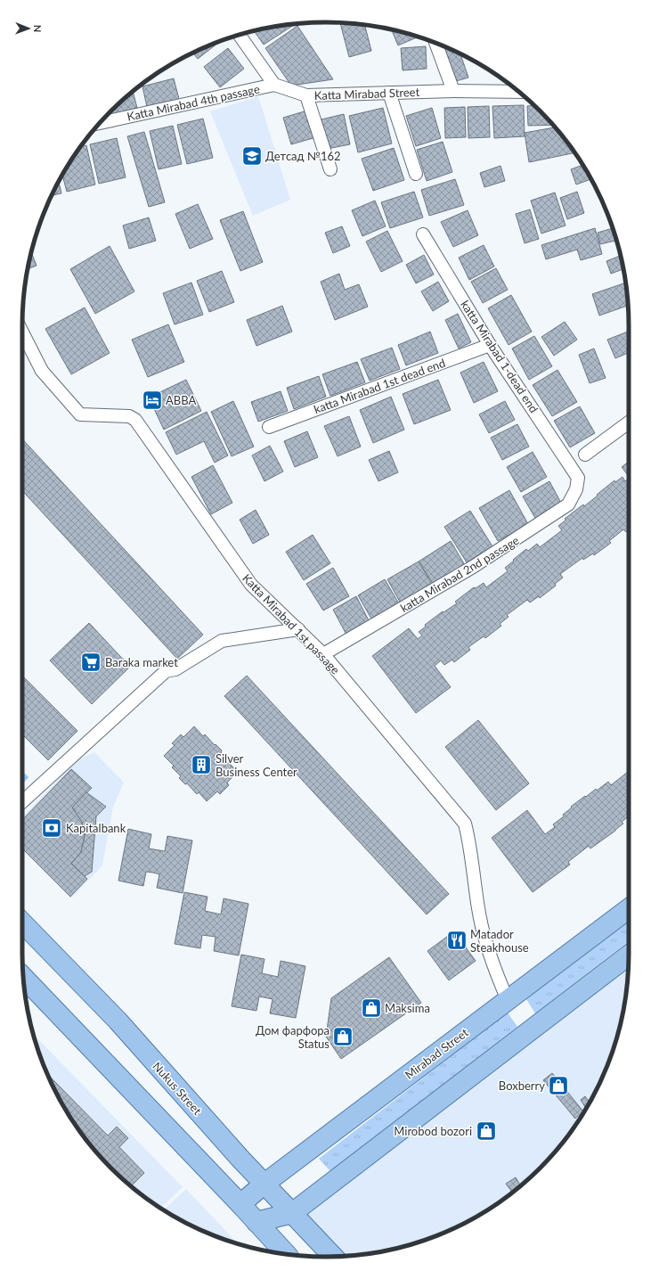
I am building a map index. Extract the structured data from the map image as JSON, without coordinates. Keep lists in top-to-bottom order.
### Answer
{
  "streets": {
    "main road": ["Mirabad Street", "Nukus Street"],
    "street": [
      "Katta Mirabad Street",
      "Katta Mirabad 4th passage",
      "katta Mirabad 1-dead end",
      "katta Mirabad 1st dead end",
      "katta Mirabad 2nd passage",
      "Katta Mirabad 1st passage"
    ]
  },
  "crossings": [
    ["Katta Mirabad Street", "Katta Mirabad 4th passage"],
    ["katta Mirabad 1-dead end", "katta Mirabad 1st dead end"],
    ["katta Mirabad 1-dead end", "katta Mirabad 2nd passage"],
    ["katta Mirabad 2nd passage", "Katta Mirabad 1st passage"],
    ["Katta Mirabad 1st passage", "Mirabad Street"],
    ["Mirabad Street", "Nukus Street"]
  ],
  "places": {
    "school or university": ["Детсад №162"],
    "hotel": ["ABBA"],
    "supermarket": ["Baraka market"],
    "building": ["Silver Business Center"],
    "bank": ["Kapitalbank"],
    "restaurant": ["Matador Steakhouse"],
    "shop": [
      "Maksima",
      "Дом фарфора Status",
      "Boxberry",
      "Mirobod bozori"
    ]
  },
  "north": "right"
}
